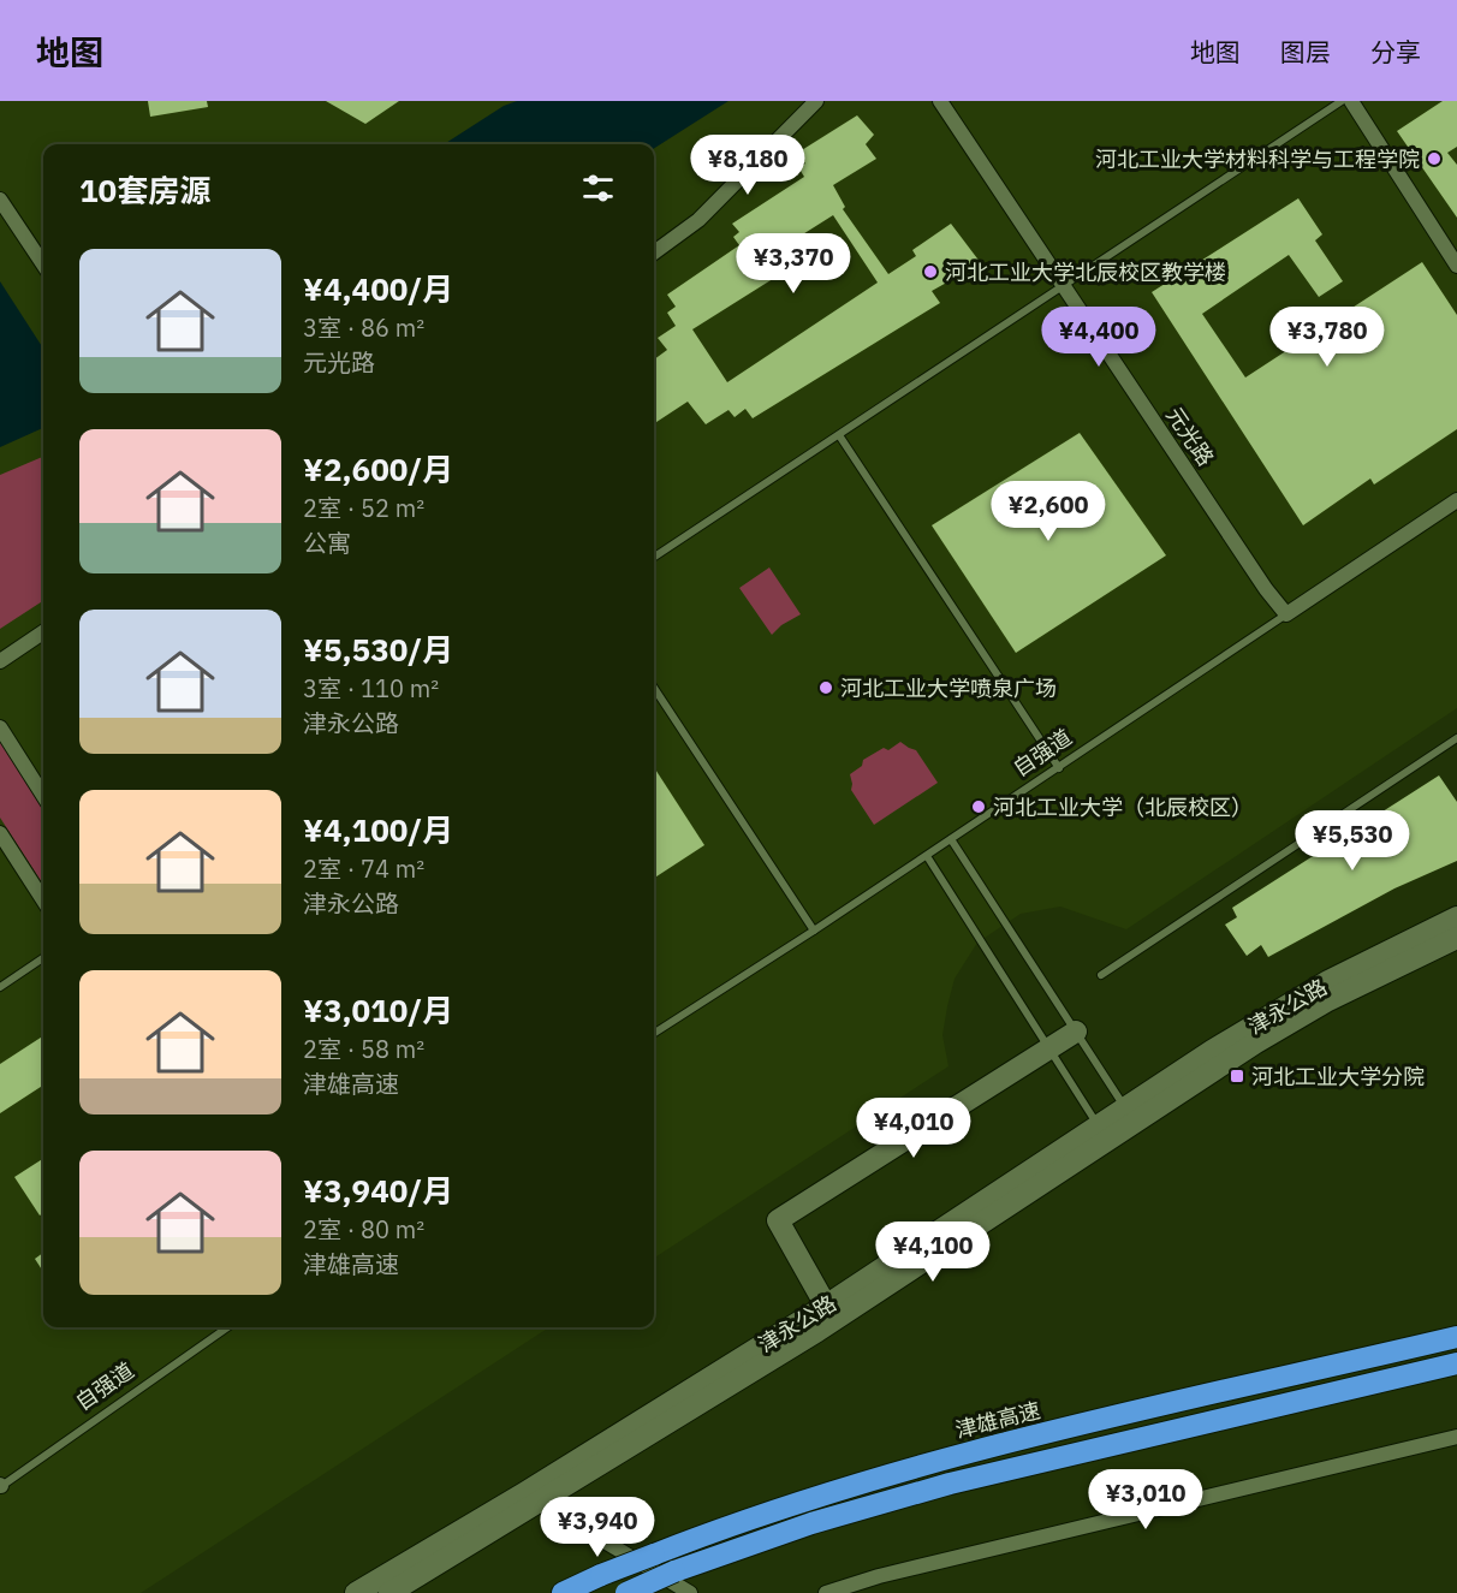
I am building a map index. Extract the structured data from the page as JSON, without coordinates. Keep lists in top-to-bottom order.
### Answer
{
  "streets": {
    "highway": ["津雄高速"],
    "street": ["元光路", "自强道", "津永公路"]
  },
  "crossings": [
    ["元光路", "自强道"]
  ],
  "places": {
    "other": [
      "河北工业大学材料科学与工程学院",
      "河北工业大学北辰校区教学楼",
      "河北工业大学喷泉广场",
      "河北工业大学（北辰校区）"
    ],
    "transit": ["河北工业大学分院"]
  },
  "page": {
    "header": "地图",
    "nav": ["地图", "图层", "分享"],
    "price": [
      "¥8,180",
      "¥3,370",
      "¥4,400",
      "¥3,780",
      "¥2,600",
      "¥5,530",
      "¥4,010",
      "¥4,100",
      "¥3,010",
      "¥3,940"
    ],
    "heading": "10套房源",
    "list": [
      {
        "name": "¥4,400/月",
        "note": "3室 · 86 m² · 元光路"
      },
      {
        "name": "¥2,600/月",
        "note": "2室 · 52 m² · 公寓"
      },
      {
        "name": "¥5,530/月",
        "note": "3室 · 110 m² · 津永公路"
      },
      {
        "name": "¥4,100/月",
        "note": "2室 · 74 m² · 津永公路"
      },
      {
        "name": "¥3,010/月",
        "note": "2室 · 58 m² · 津雄高速"
      },
      {
        "name": "¥3,940/月",
        "note": "2室 · 80 m² · 津雄高速"
      }
    ]
  }
}
